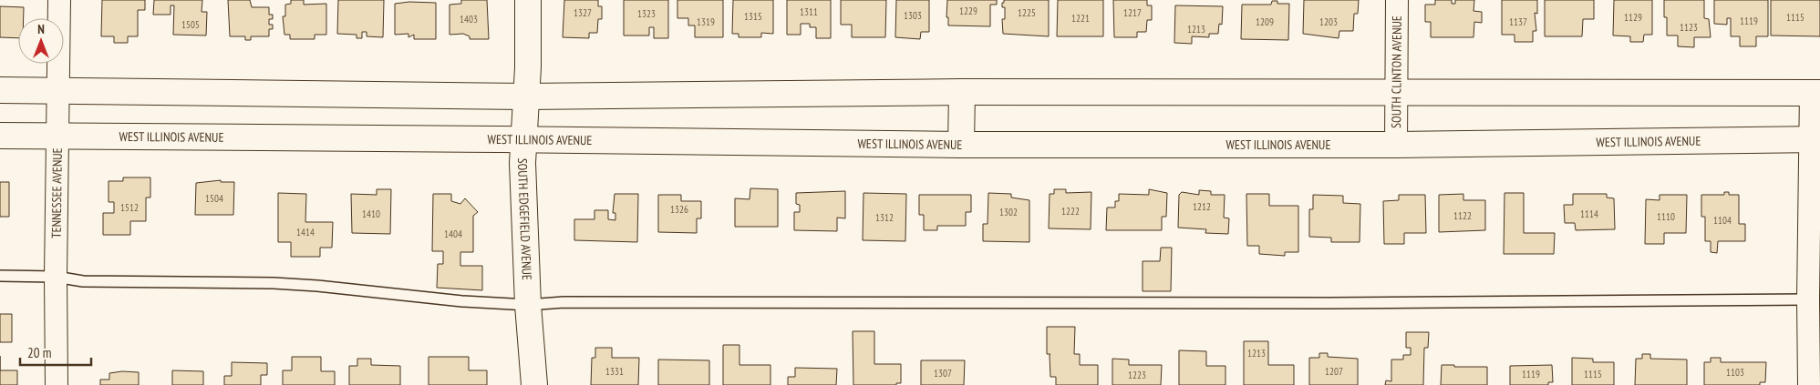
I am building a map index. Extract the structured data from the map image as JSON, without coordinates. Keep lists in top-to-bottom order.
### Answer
{
  "streets": {
    "main road": ["WEST ILLINOIS AVENUE", "SOUTH EDGEFIELD AVENUE"],
    "street": ["SOUTH CLINTON AVENUE", "TENNESSEE AVENUE"]
  },
  "crossings": [
    ["SOUTH CLINTON AVENUE", "WEST ILLINOIS AVENUE"],
    ["WEST ILLINOIS AVENUE", "TENNESSEE AVENUE"],
    ["WEST ILLINOIS AVENUE", "SOUTH EDGEFIELD AVENUE"]
  ],
  "house_numbers": [
    "1229",
    "1311",
    "1327",
    "1225",
    "1217",
    "1323",
    "1303",
    "1315",
    "1129",
    "1115",
    "1221",
    "1403",
    "1119",
    "1319",
    "1209",
    "1203",
    "1137",
    "1505",
    "1123",
    "1213",
    "1504",
    "1212",
    "1512",
    "1326",
    "1222",
    "1302",
    "1410",
    "1114",
    "1122",
    "1110",
    "1312",
    "1104",
    "1414",
    "1404",
    "1213",
    "1331",
    "1207",
    "1103",
    "1307",
    "1119",
    "1115",
    "1223"
  ],
  "scale_bar": "20 m",
  "north": "top"
}
